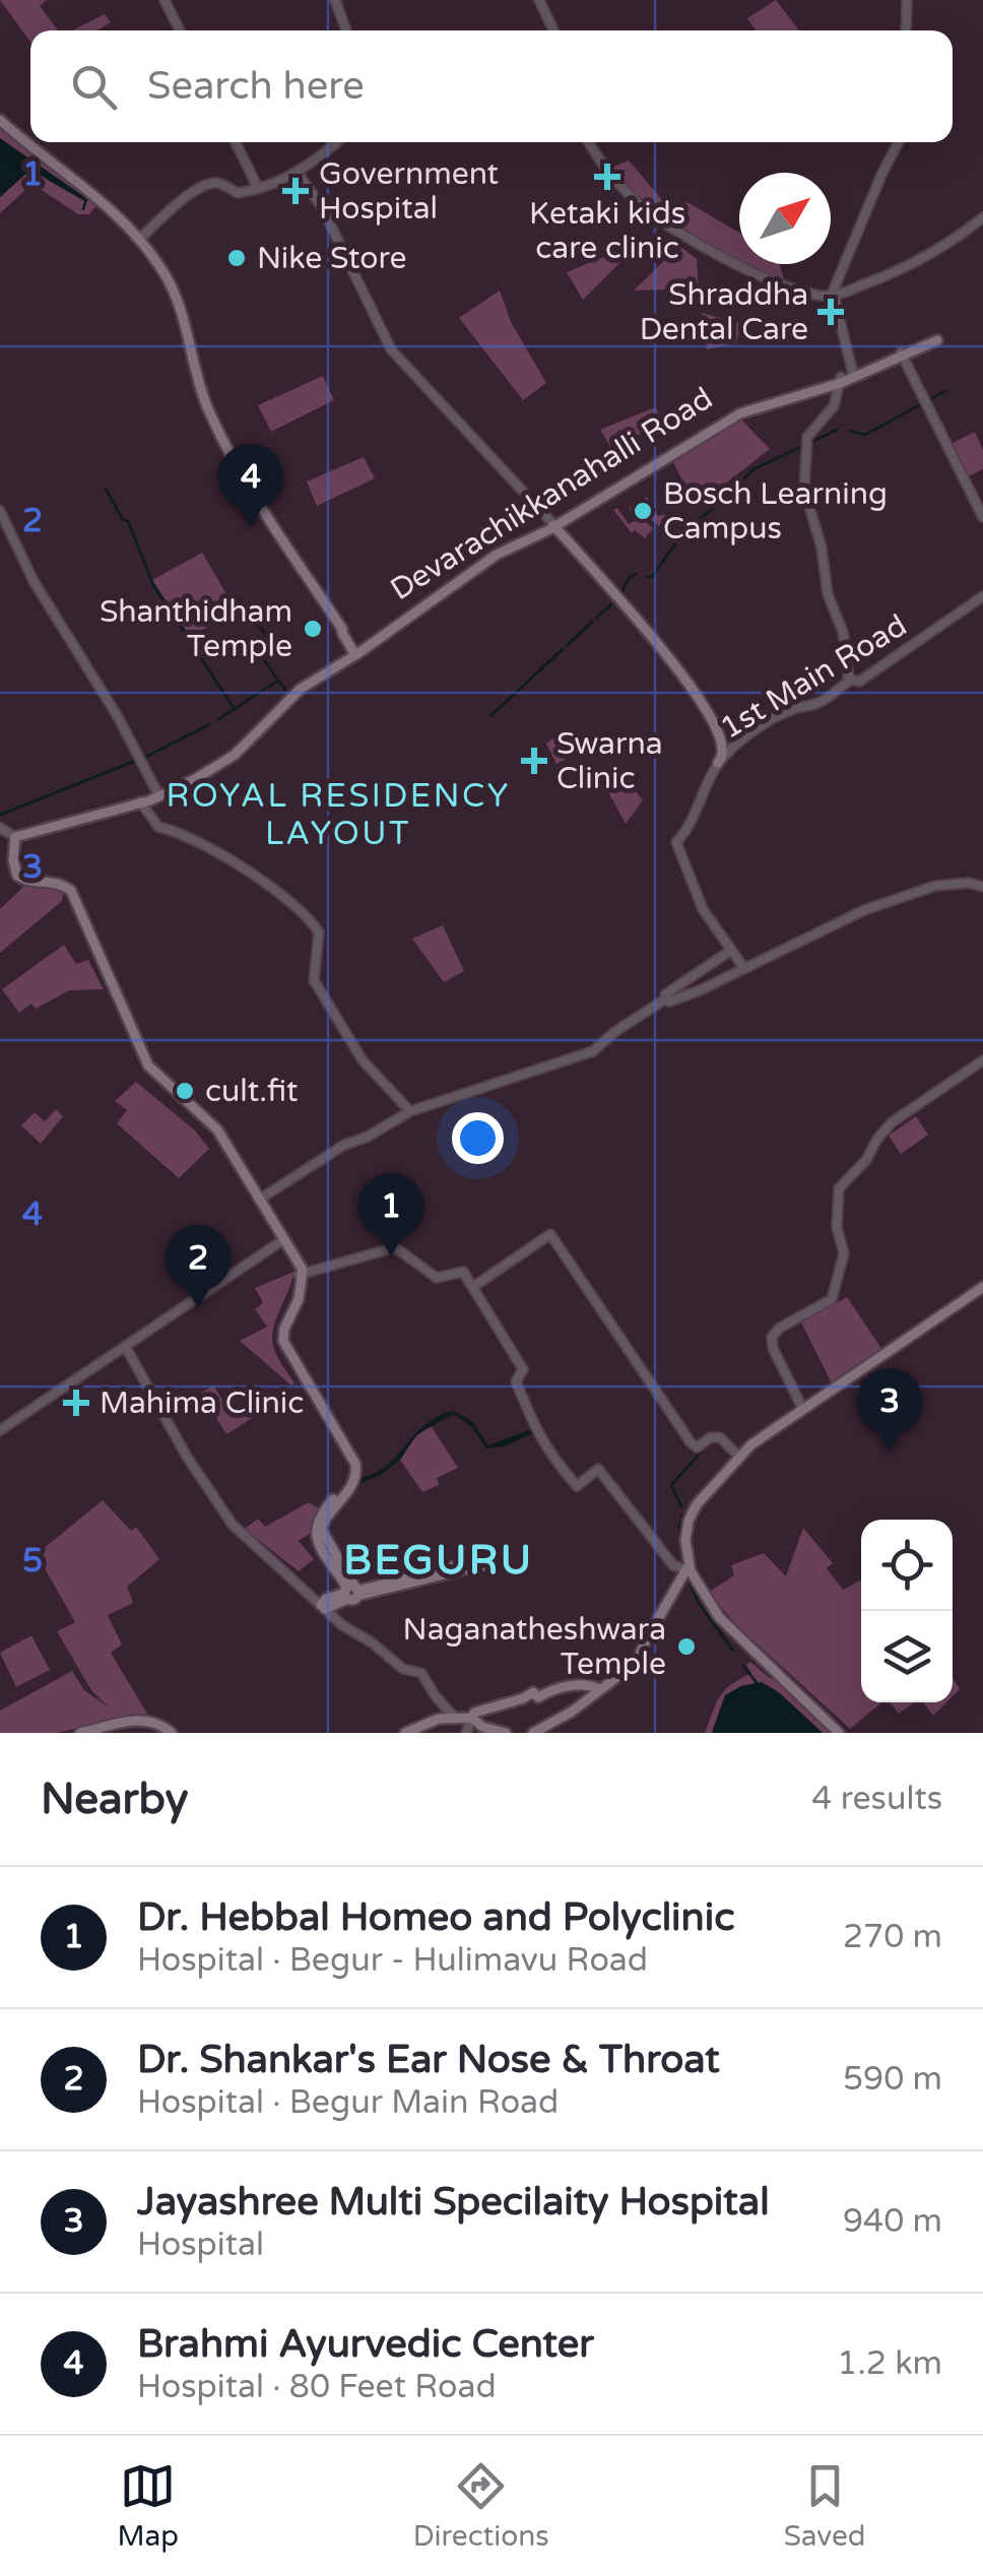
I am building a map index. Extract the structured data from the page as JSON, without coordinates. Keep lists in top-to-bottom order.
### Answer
{
  "streets": {
    "main road": ["Devarachikkanahalli Road"],
    "street": ["1st Main Road"]
  },
  "districts": ["ROYAL RESIDENCY LAYOUT", "BEGURU"],
  "places": {
    "health": [
      "Ketaki kids care clinic",
      "Government Hospital",
      "Shraddha Dental Care",
      "Swarna Clinic",
      "Mahima Clinic"
    ],
    "other": [
      "Nike Store",
      "Bosch Learning Campus",
      "Shanthidham Temple",
      "cult.fit",
      "Naganatheshwara Temple"
    ]
  },
  "north": "top right",
  "page": {
    "search": "Search here",
    "pins": [
      "4",
      "1",
      "2",
      "3"
    ],
    "heading": ["Nearby", "4 results"],
    "list": [
      {
        "mark": "1",
        "name": "Dr. Hebbal Homeo and Polyclinic",
        "note": "Hospital · Begur - Hulimavu Road",
        "value": "270 m"
      },
      {
        "mark": "2",
        "name": "Dr. Shankar's Ear Nose & Throat",
        "note": "Hospital · Begur Main Road",
        "value": "590 m"
      },
      {
        "mark": "3",
        "name": "Jayashree Multi Specilaity Hospital",
        "note": "Hospital",
        "value": "940 m"
      },
      {
        "mark": "4",
        "name": "Brahmi Ayurvedic Center",
        "note": "Hospital · 80 Feet Road",
        "value": "1.2 km"
      }
    ],
    "nav": ["Map", "Directions", "Saved"]
  },
  "grid": {
    "rows": [
      "1",
      "2",
      "3",
      "4",
      "5"
    ]
  }
}
